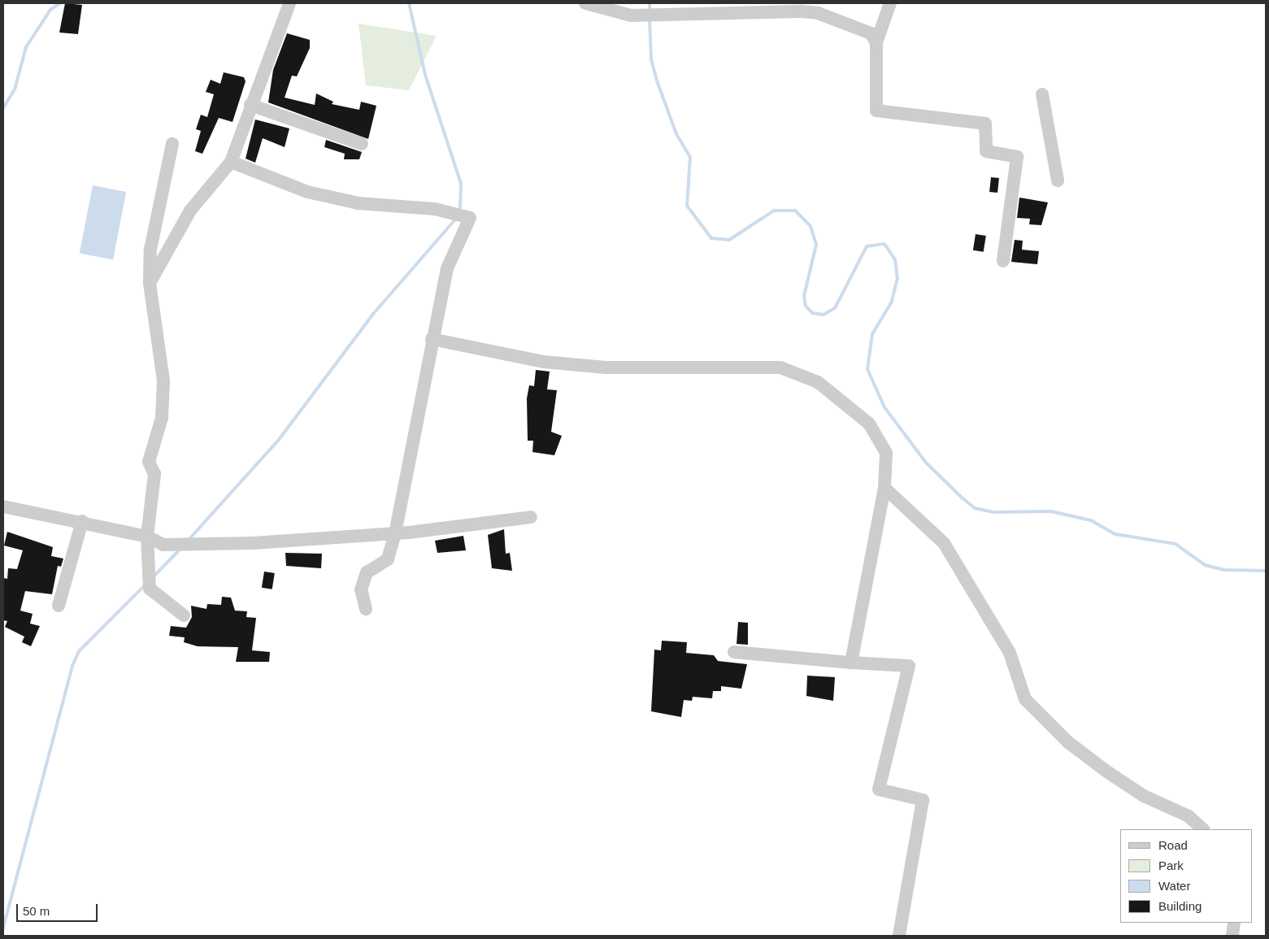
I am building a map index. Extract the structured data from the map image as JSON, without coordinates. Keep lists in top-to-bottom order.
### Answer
{
  "legend": [
    "Road",
    "Park",
    "Water",
    "Building"
  ],
  "scale_bar": "50 m"
}
